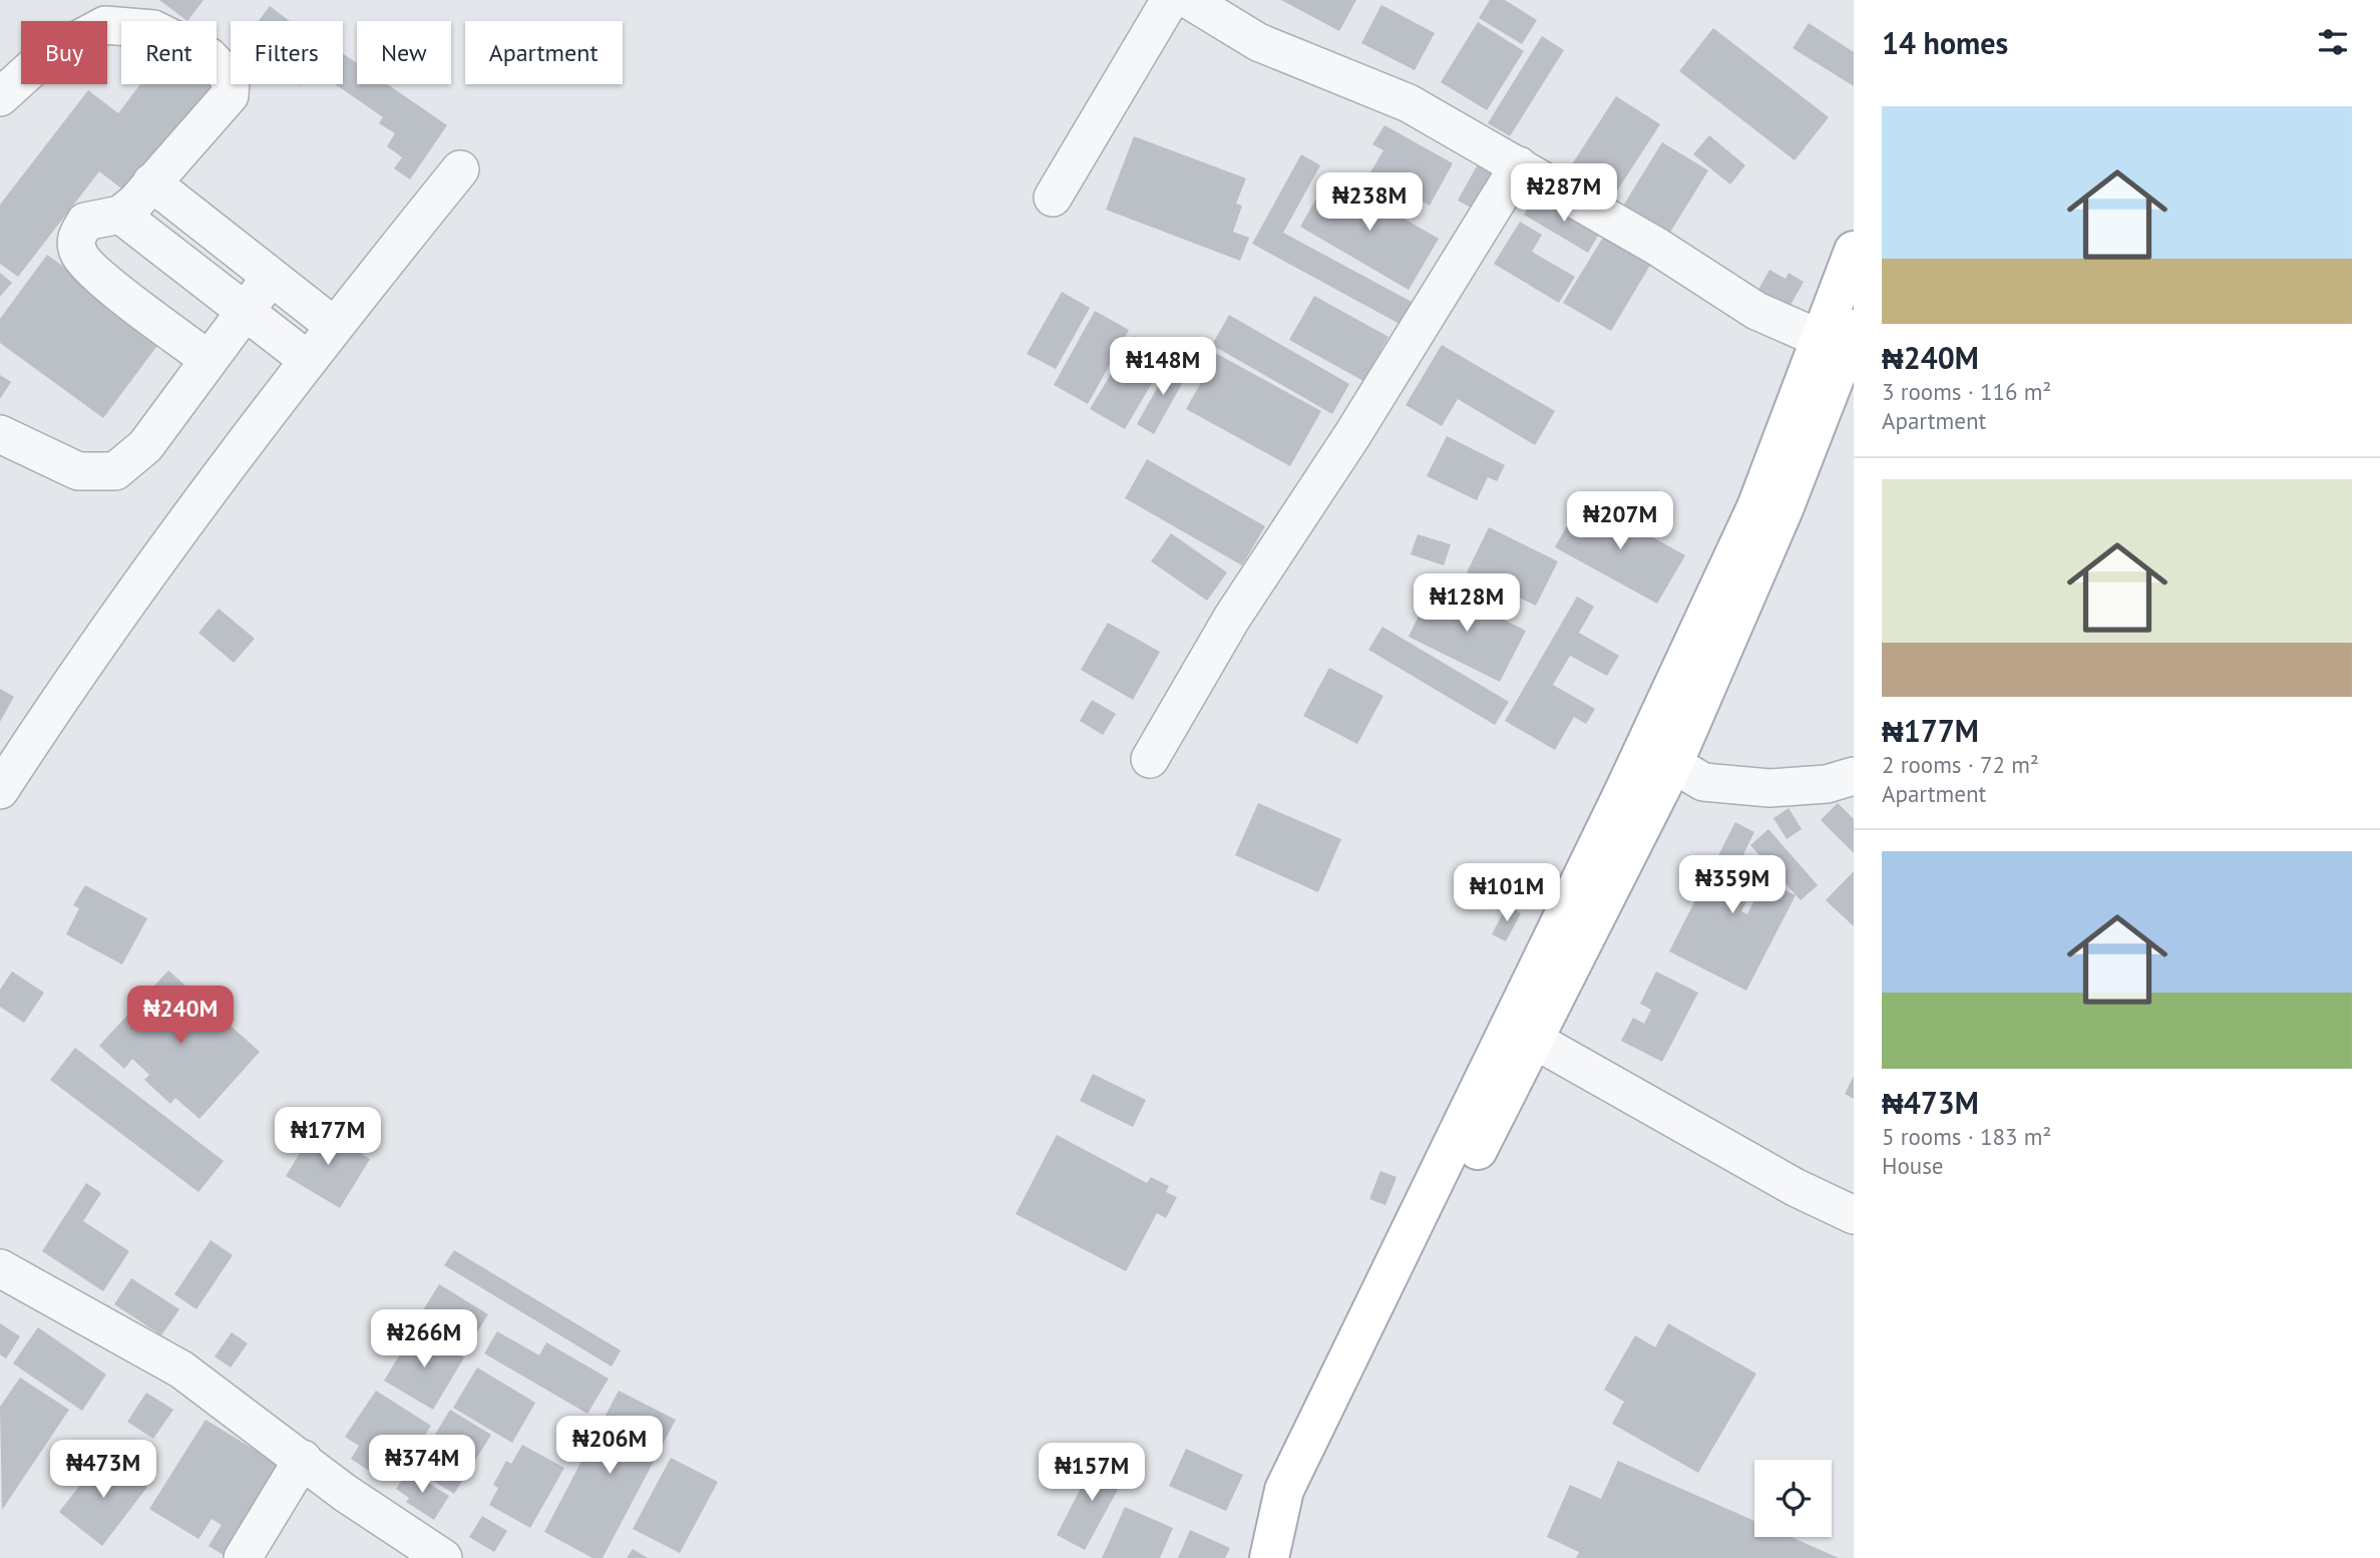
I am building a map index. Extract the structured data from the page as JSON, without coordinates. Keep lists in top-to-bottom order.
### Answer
{
  "page": {
    "heading": "14 homes",
    "chip": [
      "Buy",
      "Rent",
      "Filters",
      "New",
      "Apartment"
    ],
    "list": [
      {
        "name": "₦240M",
        "note": "3 rooms · 116 m² · Apartment"
      },
      {
        "name": "₦177M",
        "note": "2 rooms · 72 m² · Apartment"
      },
      {
        "name": "₦473M",
        "note": "5 rooms · 183 m² · House"
      }
    ],
    "price": [
      "₦287M",
      "₦238M",
      "₦148M",
      "₦207M",
      "₦128M",
      "₦359M",
      "₦101M",
      "₦240M",
      "₦177M",
      "₦266M",
      "₦206M",
      "₦374M",
      "₦473M",
      "₦157M"
    ]
  }
}
